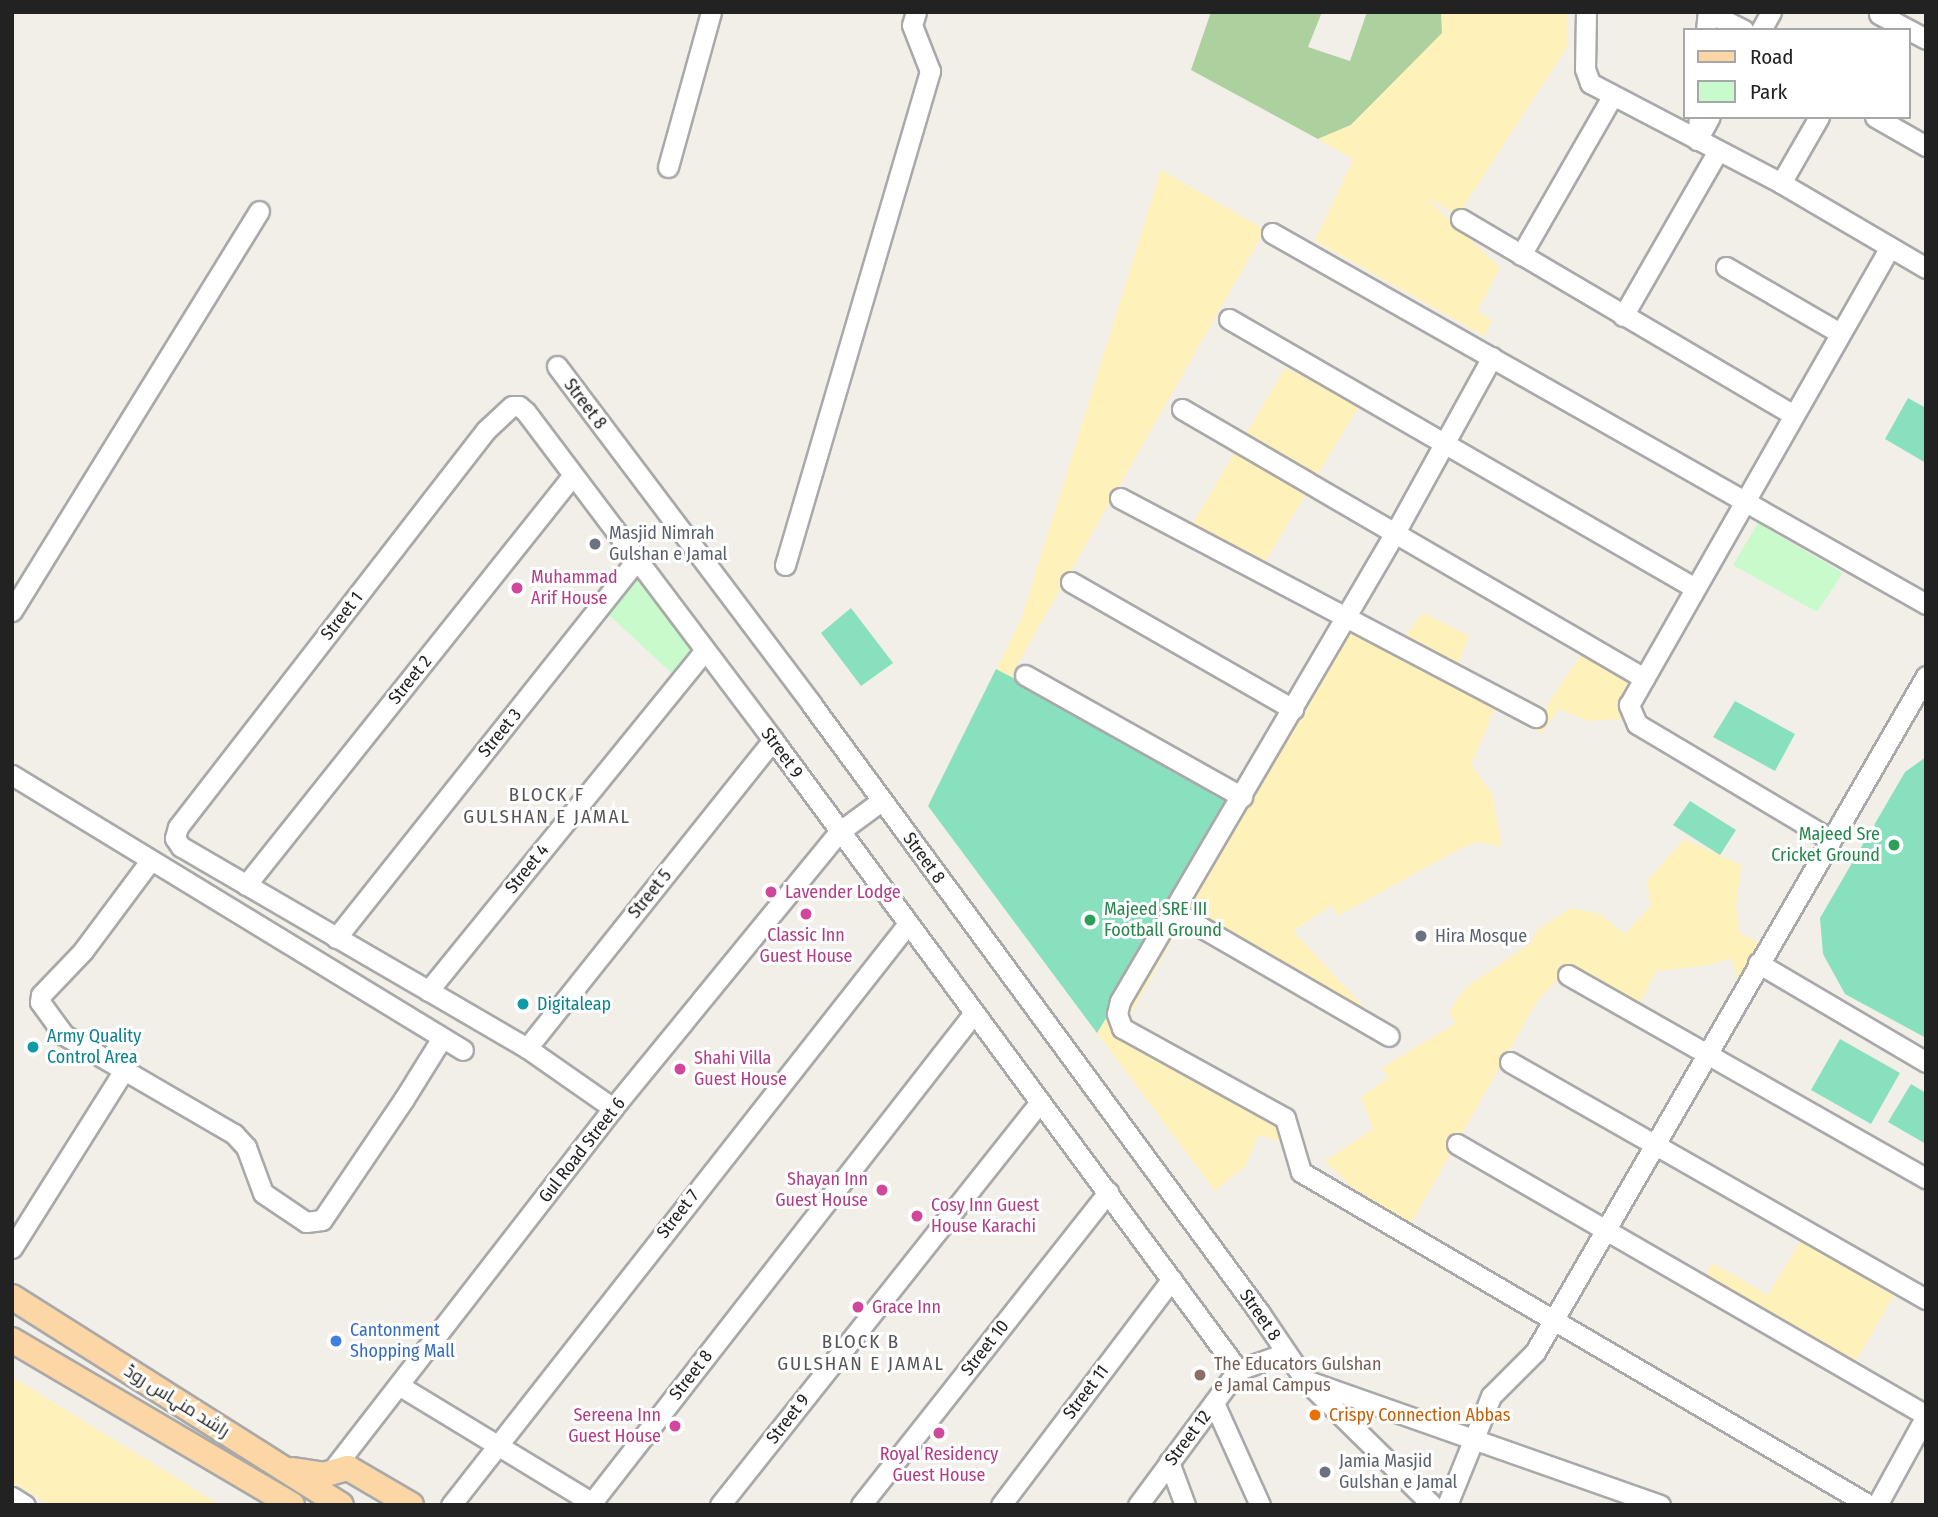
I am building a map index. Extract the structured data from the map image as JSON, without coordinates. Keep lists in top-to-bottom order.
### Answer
{
  "streets": {
    "main road": ["راشد منہاس روڈ"],
    "street": [
      "Street 8",
      "Street 1",
      "Street 2",
      "Street 3",
      "Street 9",
      "Street 4",
      "Street 5",
      "Gul Road Street 6",
      "Street 7",
      "Street 10",
      "Street 11",
      "Street 12"
    ]
  },
  "crossings": [
    ["Street 8", "Street 9"],
    ["Street 8", "Gul Road Street 6"],
    ["Street 1", "Street 2"],
    ["Street 1", "Street 9"],
    ["Street 2", "Street 9"],
    ["Street 3", "Street 9"],
    ["Street 9", "Street 4"],
    ["Street 9", "Street 5"],
    ["Street 9", "Gul Road Street 6"],
    ["Street 9", "Street 7"],
    ["Street 9", "Street 10"],
    ["Street 9", "Street 11"],
    ["Street 9", "Street 12"]
  ],
  "districts": ["BLOCK F GULSHAN E JAMAL", "BLOCK B GULSHAN E JAMAL"],
  "places": [
    "Masjid Nimrah Gulshan e Jamal",
    "Muhammad Arif House",
    "Majeed Sre Cricket Ground",
    "Lavender Lodge",
    "Classic Inn Guest House",
    "Majeed SRE III Football Ground",
    "Hira Mosque",
    "Digitaleap",
    "Army Quality Control Area",
    "Shahi Villa Guest House",
    "Shayan Inn Guest House",
    "Cosy Inn Guest House Karachi",
    "Grace Inn",
    "Cantonment Shopping Mall",
    "The Educators Gulshan e Jamal Campus",
    "Crispy Connection Abbas",
    "Sereena Inn Guest House",
    "Royal Residency Guest House",
    "Jamia Masjid Gulshan e Jamal"
  ],
  "legend": ["Road", "Park"]
}
